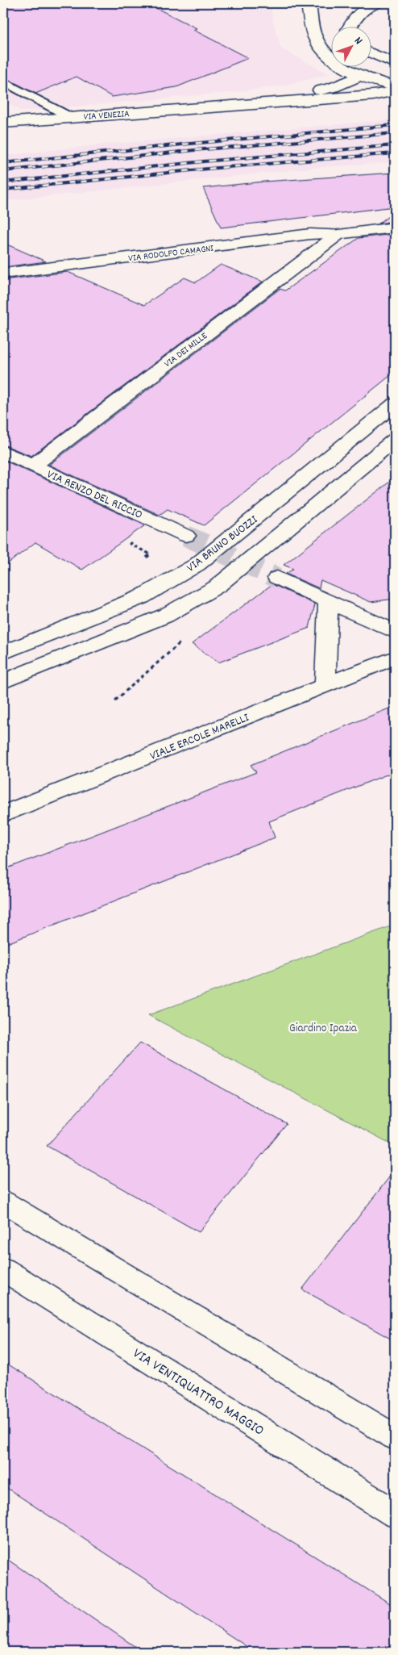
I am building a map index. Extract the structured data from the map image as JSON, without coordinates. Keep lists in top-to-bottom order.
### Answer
{
  "streets": {
    "street": [
      "VIA VENEZIA",
      "VIA RODOLFO CAMAGNI",
      "VIA DEI MILLE",
      "VIA RENZO DEL RICCIO",
      "VIA BRUNO BUOZZI",
      "VIALE ERCOLE MARELLI",
      "VIA VENTIQUATTRO MAGGIO"
    ]
  },
  "crossings": [
    ["VIA RODOLFO CAMAGNI", "VIA DEI MILLE"],
    ["VIA DEI MILLE", "VIA RENZO DEL RICCIO"]
  ],
  "parks": ["Giardino Ipazia"],
  "north": "top right"
}
